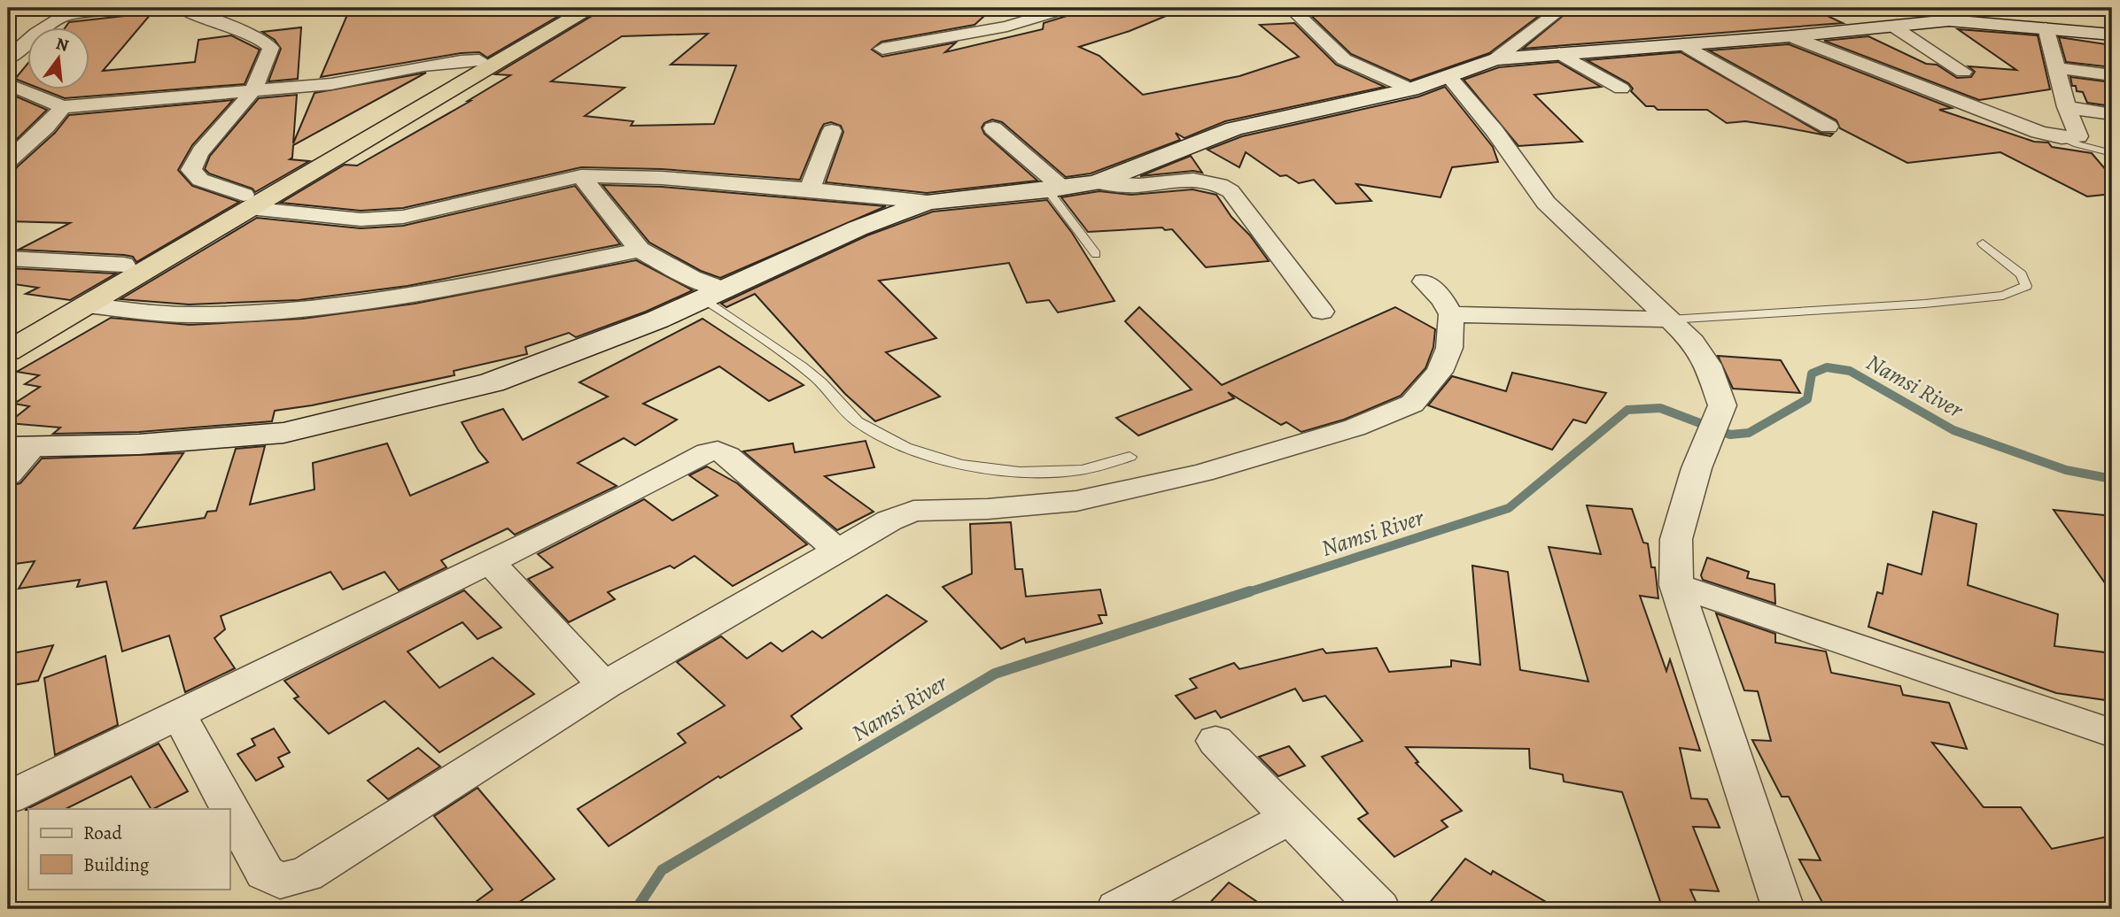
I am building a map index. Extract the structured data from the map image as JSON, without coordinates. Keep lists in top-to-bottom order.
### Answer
{
  "water": ["Namsi River"],
  "legend": ["Road", "Building"],
  "north": "top"
}
